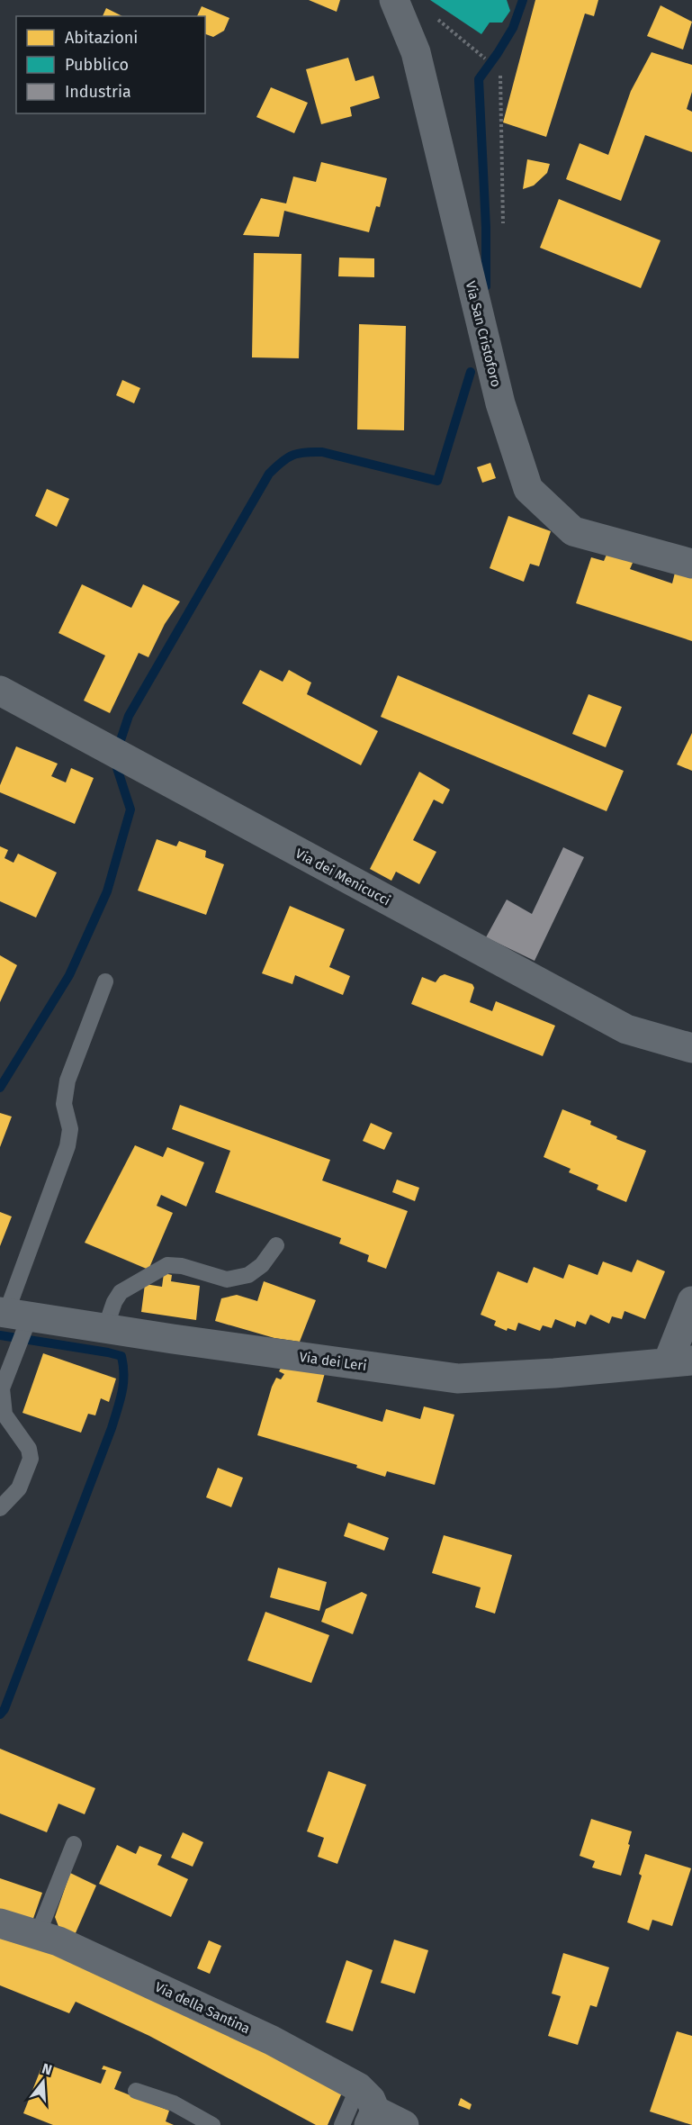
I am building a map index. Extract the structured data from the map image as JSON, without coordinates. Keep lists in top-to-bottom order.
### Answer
{
  "streets": {
    "street": [
      "Via San Cristoforo",
      "Via dei Menicucci",
      "Via dei Leri",
      "Via della Santina"
    ]
  },
  "legend": ["Abitazioni", "Pubblico", "Industria"],
  "north": "top"
}
